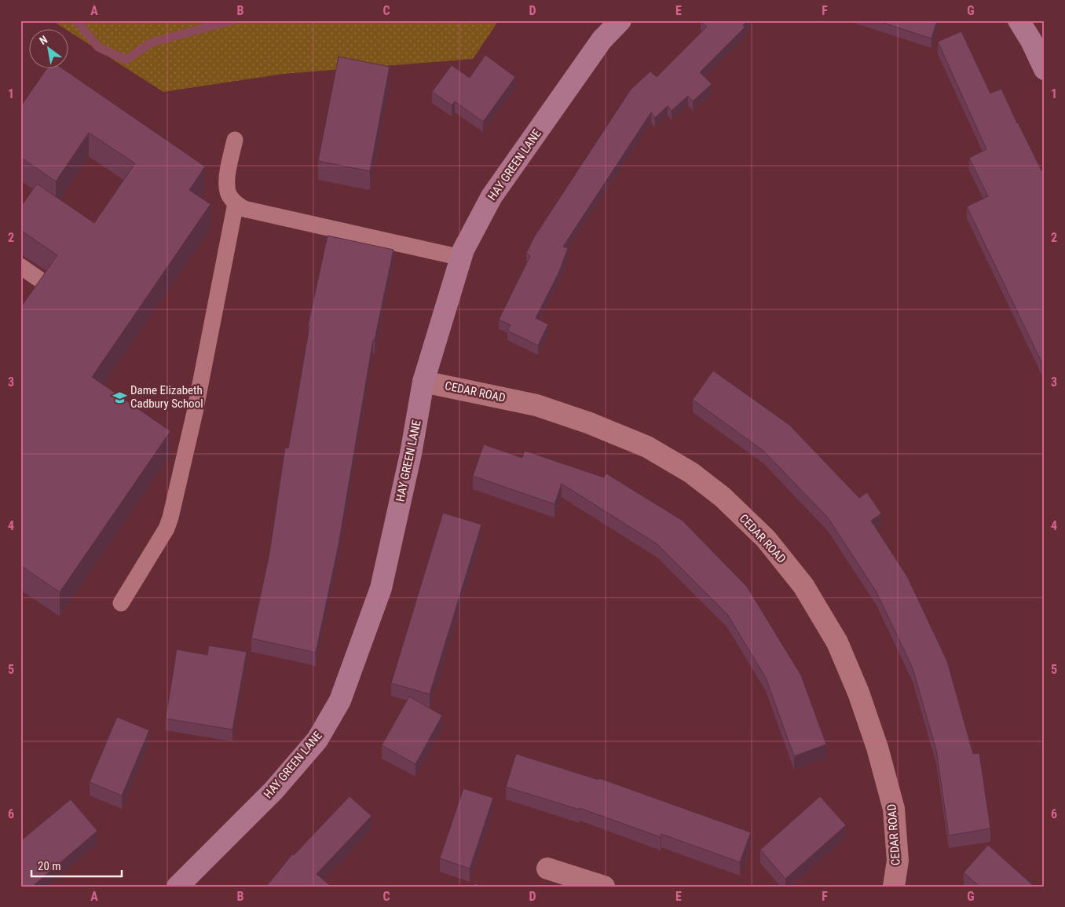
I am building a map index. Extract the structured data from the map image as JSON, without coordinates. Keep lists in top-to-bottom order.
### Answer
{
  "streets": {
    "street": ["HAY GREEN LANE", "CEDAR ROAD"]
  },
  "crossings": [
    ["HAY GREEN LANE", "CEDAR ROAD"]
  ],
  "places": {
    "school or university": ["Dame Elizabeth Cadbury School"]
  },
  "scale_bar": "20 m",
  "north": "top left",
  "grid": {
    "columns": [
      "A",
      "B",
      "C",
      "D",
      "E",
      "F",
      "G"
    ],
    "rows": [
      "1",
      "2",
      "3",
      "4",
      "5",
      "6"
    ]
  }
}
